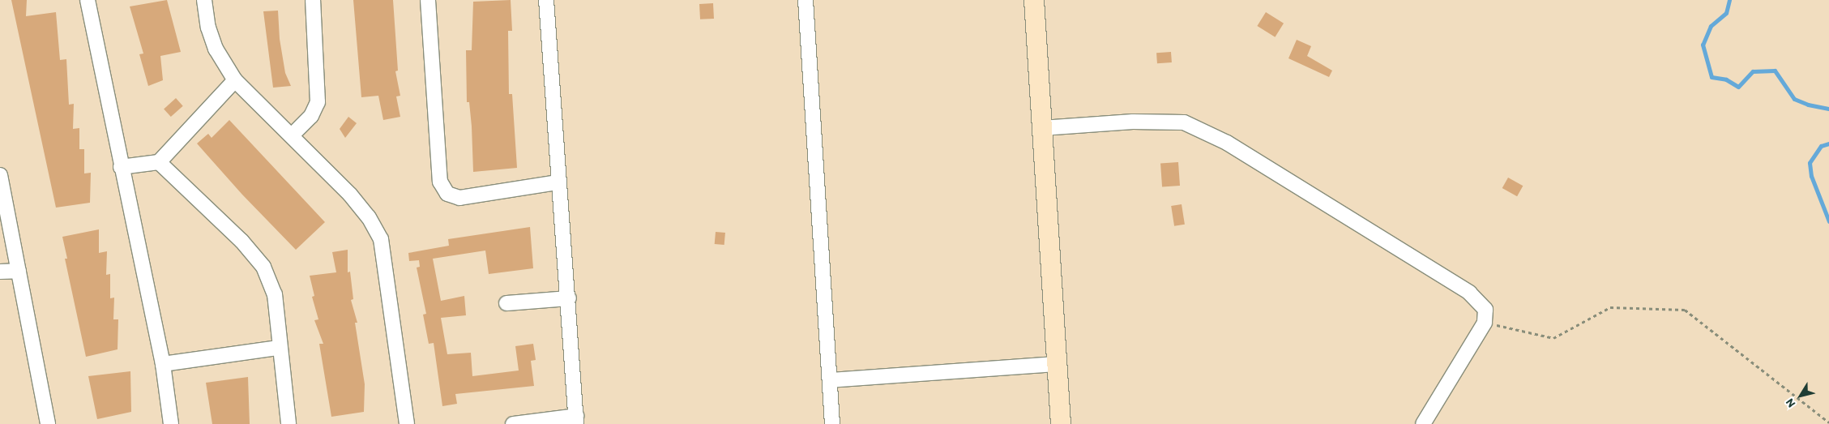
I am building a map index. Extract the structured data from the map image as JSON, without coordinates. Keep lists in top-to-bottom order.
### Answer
{
  "north": "bottom left"
}
